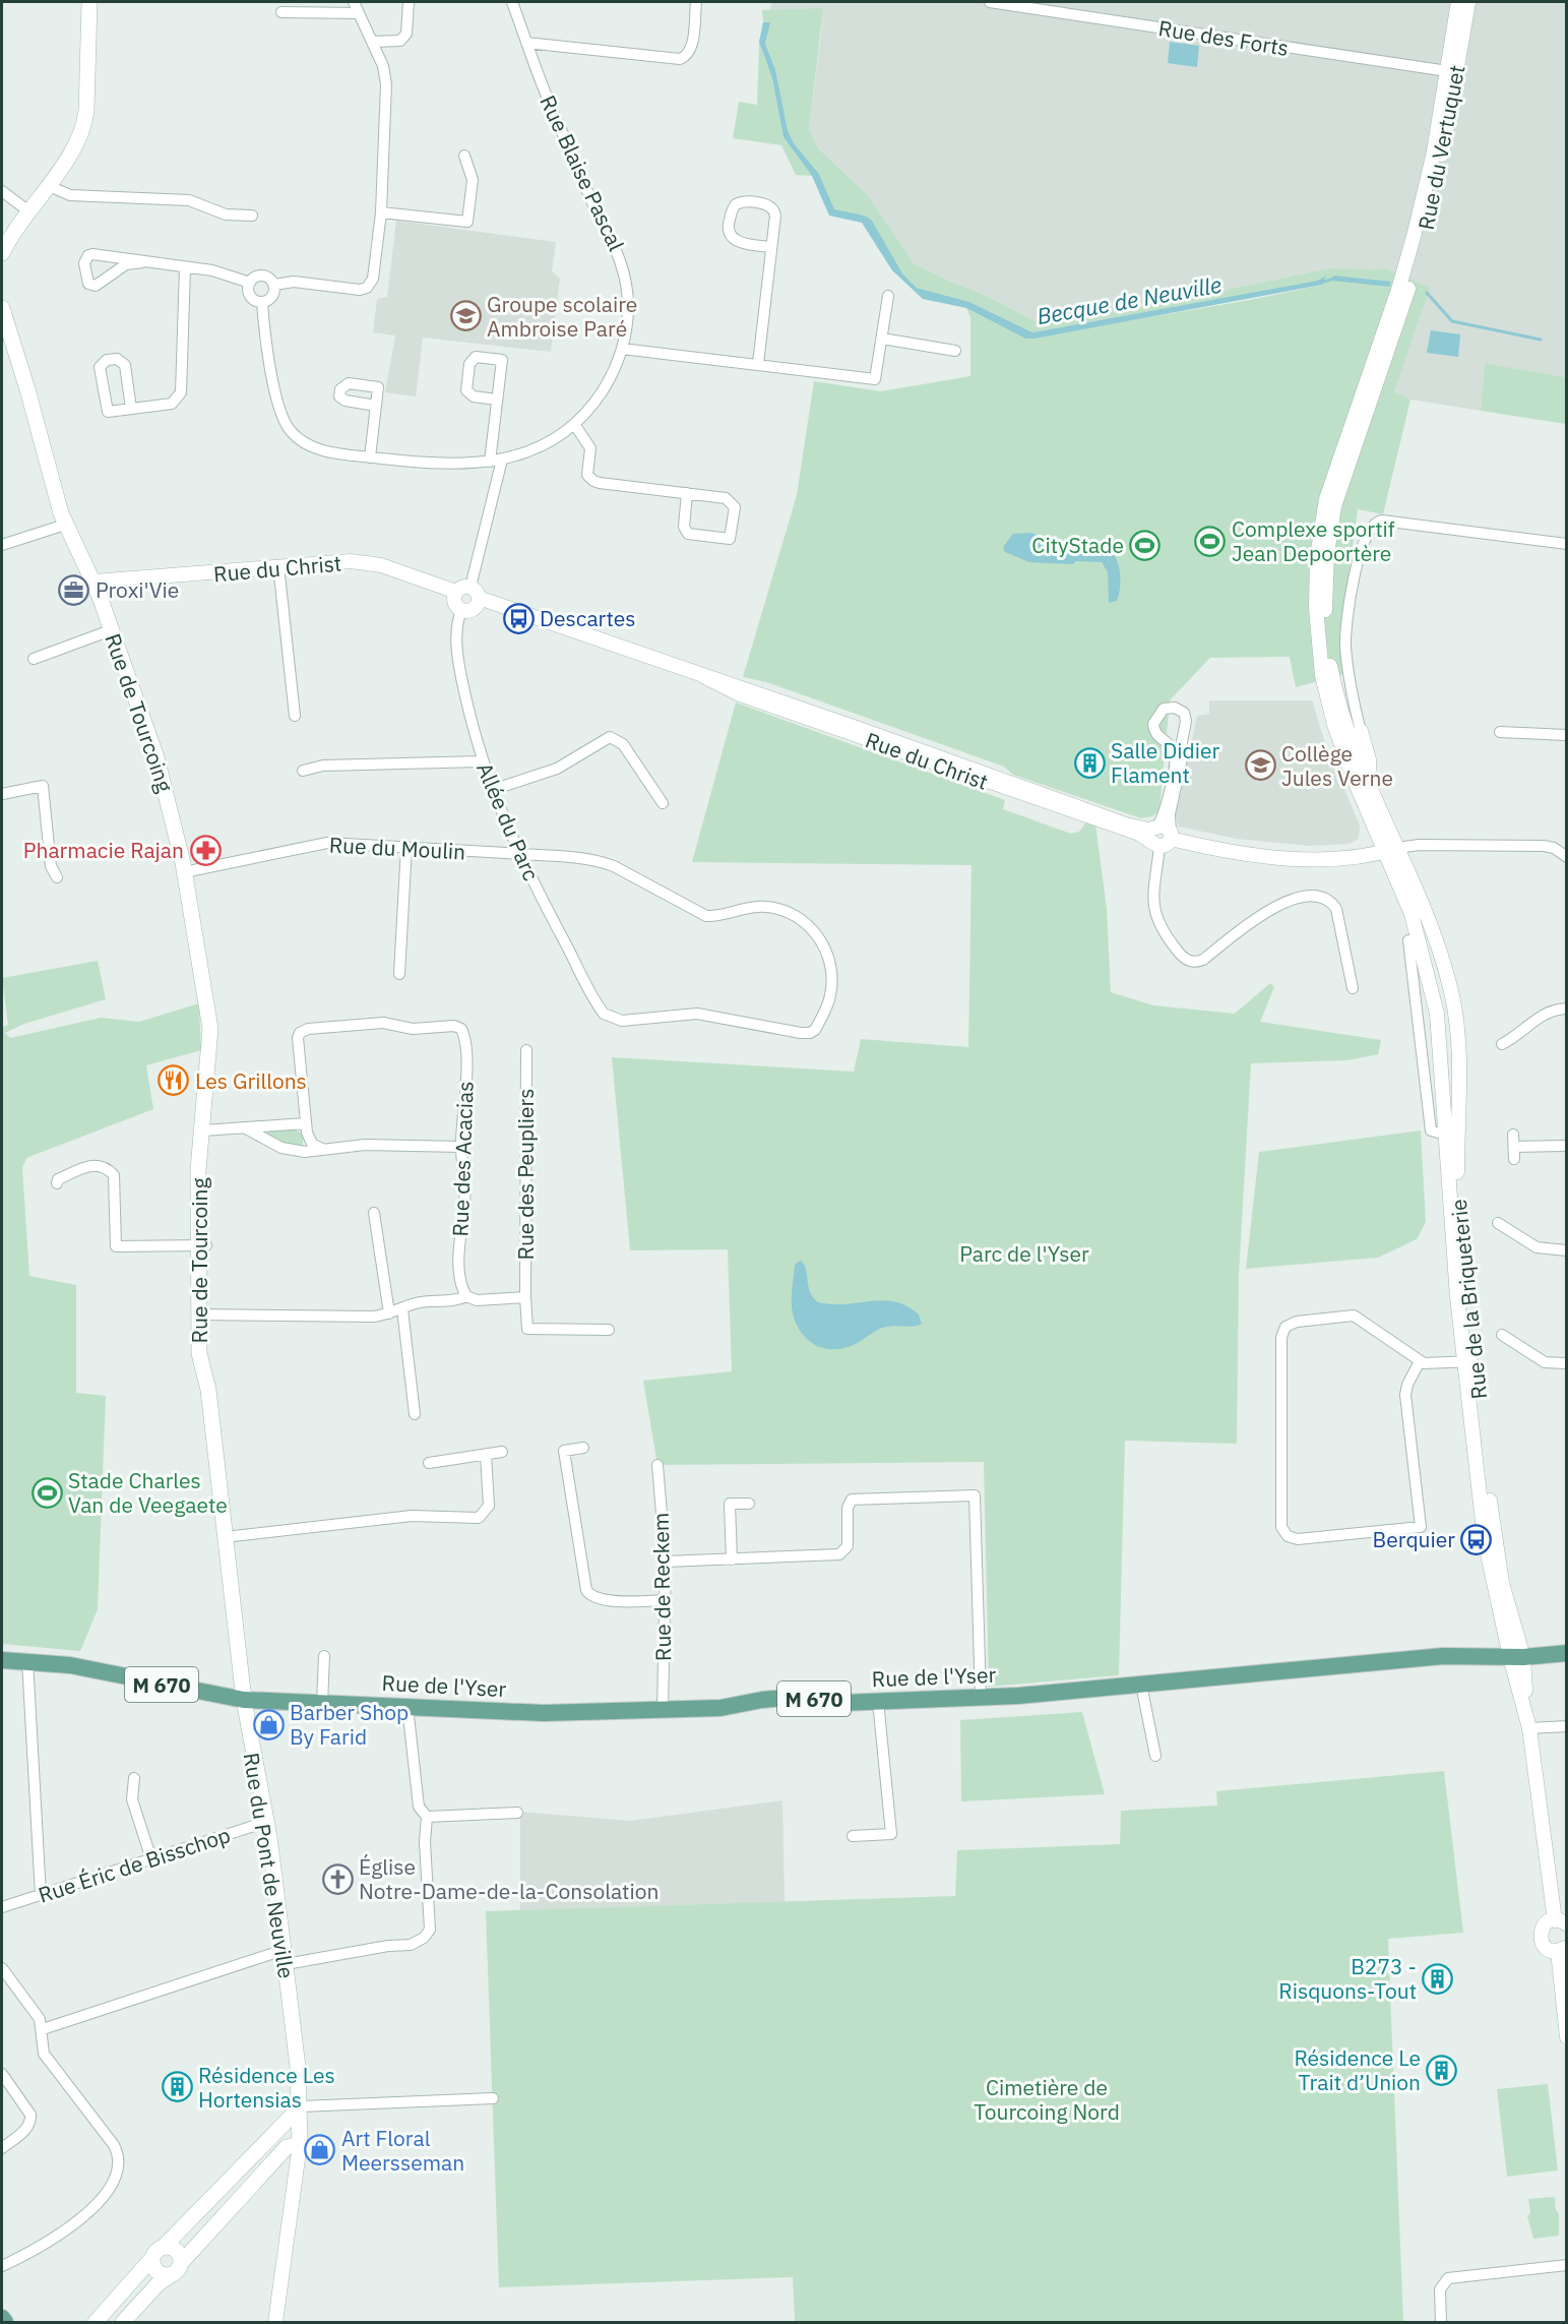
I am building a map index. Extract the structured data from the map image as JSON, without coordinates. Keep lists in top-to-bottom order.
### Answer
{
  "streets": {
    "main road": [
      "Rue de Tourcoing",
      "Rue de l'Yser",
      "M 670",
      "Rue du Pont de Neuville"
    ],
    "street": [
      "Rue des Forts",
      "Rue du Vertuquet",
      "Rue Blaise Pascal",
      "Rue du Christ",
      "Allée du Parc",
      "Rue du Moulin",
      "Rue des Acacias",
      "Rue des Peupliers",
      "Rue de la Briqueterie",
      "Rue de Reckem",
      "Rue Éric de Bisschop"
    ]
  },
  "crossings": [
    ["Rue des Forts", "Rue du Vertuquet"],
    ["Rue du Christ", "Rue de Tourcoing"],
    ["Rue du Christ", "Allée du Parc"],
    ["Rue du Christ", "Rue de la Briqueterie"],
    ["Rue de Tourcoing", "Rue du Moulin"],
    ["Rue de Tourcoing", "Rue du Pont de Neuville"],
    ["Allée du Parc", "Rue du Moulin"],
    ["Rue de la Briqueterie", "Rue de l'Yser"],
    ["Rue de Reckem", "Rue de l'Yser"],
    ["Rue de l'Yser", "M 670"],
    ["Rue de l'Yser", "Rue du Pont de Neuville"],
    ["M 670", "Rue du Pont de Neuville"],
    ["Rue Éric de Bisschop", "Rue du Pont de Neuville"]
  ],
  "water": ["Becque de Neuville"],
  "parks": ["Parc de l'Yser", "Cimetière de Tourcoing Nord"],
  "places": {
    "school or university": ["Groupe scolaire Ambroise Paré", "Collège Jules Verne"],
    "sports": ["Complexe sportif Jean Depoortère", "CityStade", "Stade Charles Van de Veegaete"],
    "office": ["Proxi'Vie"],
    "bus stop": ["Descartes", "Berquier"],
    "building": [
      "Salle Didier Flament",
      "B273 - Risquons-Tout",
      "Résidence Le Trait d’Union",
      "Résidence Les Hortensias"
    ],
    "pharmacy": ["Pharmacie Rajan"],
    "restaurant": ["Les Grillons"],
    "shop": ["Barber Shop By Farid", "Art Floral Meersseman"],
    "church": ["Église Notre-Dame-de-la-Consolation"]
  }
}
